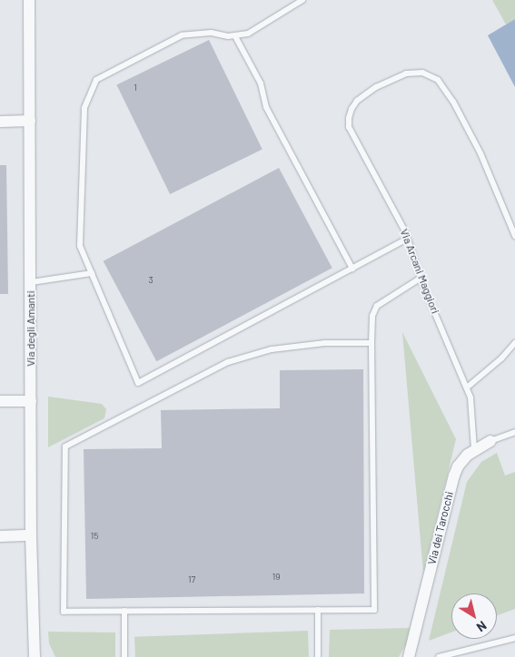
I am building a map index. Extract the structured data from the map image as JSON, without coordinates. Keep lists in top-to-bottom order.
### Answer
{
  "streets": {
    "street": ["Via degli Amanti", "Via dei Tarocchi"],
    "lane": ["Via Arcani Maggiori"]
  },
  "crossings": [
    ["Via Arcani Maggiori", "Via dei Tarocchi"]
  ],
  "house_numbers": [
    "1",
    "3",
    "15",
    "19",
    "17"
  ],
  "north": "bottom right"
}
